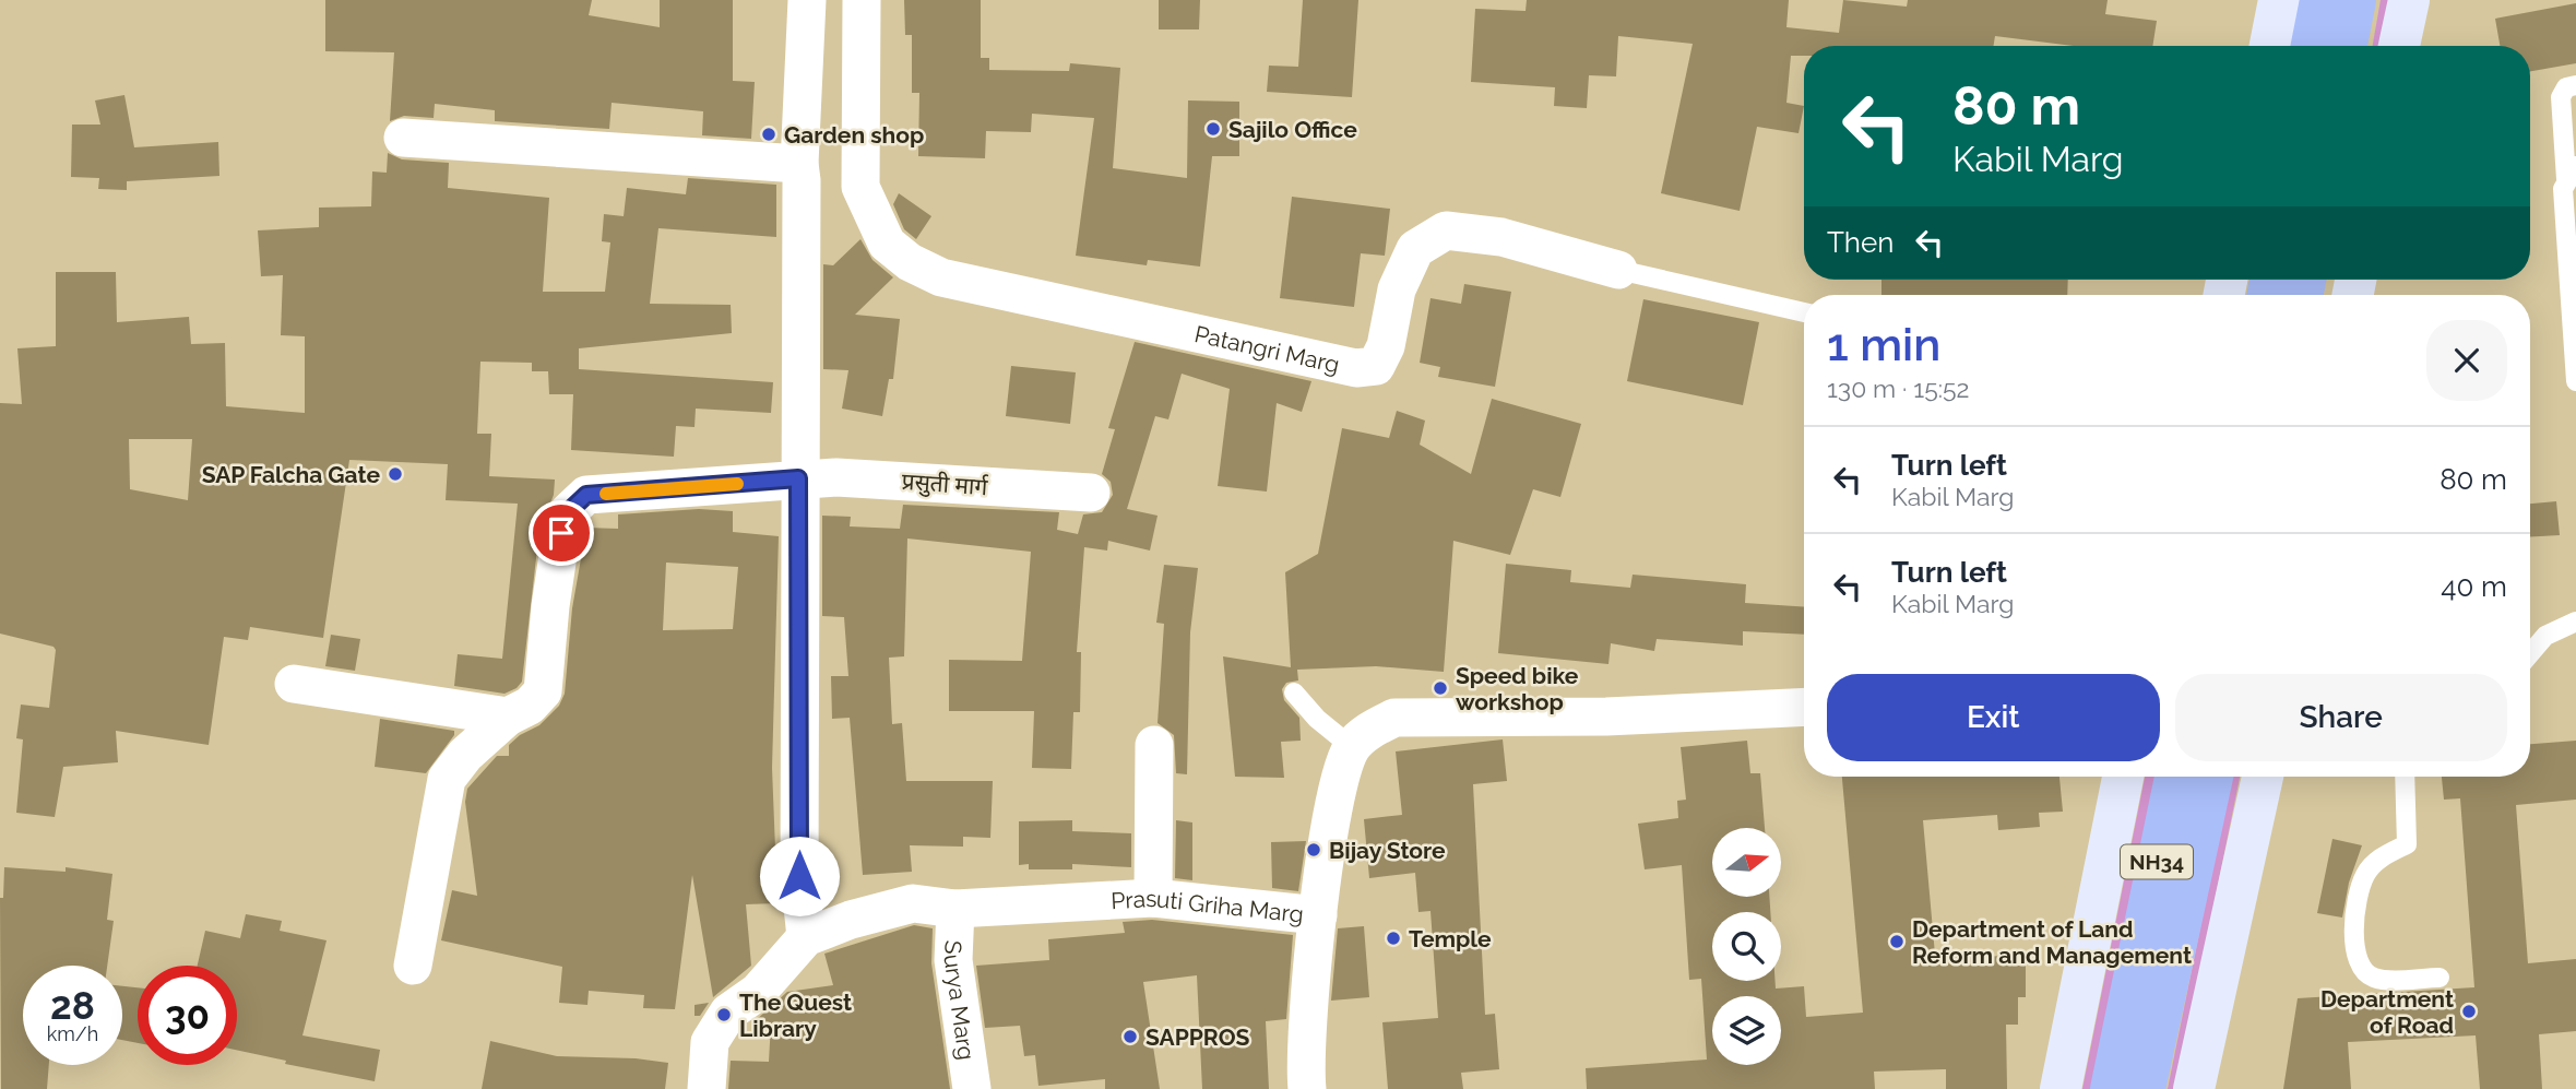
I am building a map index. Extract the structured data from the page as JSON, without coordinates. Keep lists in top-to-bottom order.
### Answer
{
  "streets": {
    "highway": ["NH34"],
    "street": [
      "Patangri Marg",
      "प्रसुती मार्ग",
      "Prasuti Griha Marg",
      "Surya Marg"
    ]
  },
  "crossings": [
    ["Prasuti Griha Marg", "Surya Marg"]
  ],
  "places": [
    "Sajilo Office",
    "Garden shop",
    "SAP Falcha Gate",
    "Speed bike workshop",
    "Bijay Store",
    "Temple",
    "Department of Land Reform and Management",
    "Department of Road",
    "The Quest Library",
    "SAPPROS"
  ],
  "north": "right",
  "page": {
    "turn": ["80 m", "Kabil Marg"],
    "then": "Then",
    "heading": ["1 min", "130 m · 15:52"],
    "list": [
      {
        "name": "Turn left",
        "note": "Kabil Marg",
        "value": "80 m"
      },
      {
        "name": "Turn left",
        "note": "Kabil Marg",
        "value": "40 m"
      }
    ],
    "buttons": ["Exit", "Share"],
    "speed": "28 km/h",
    "limit": "30"
  }
}
